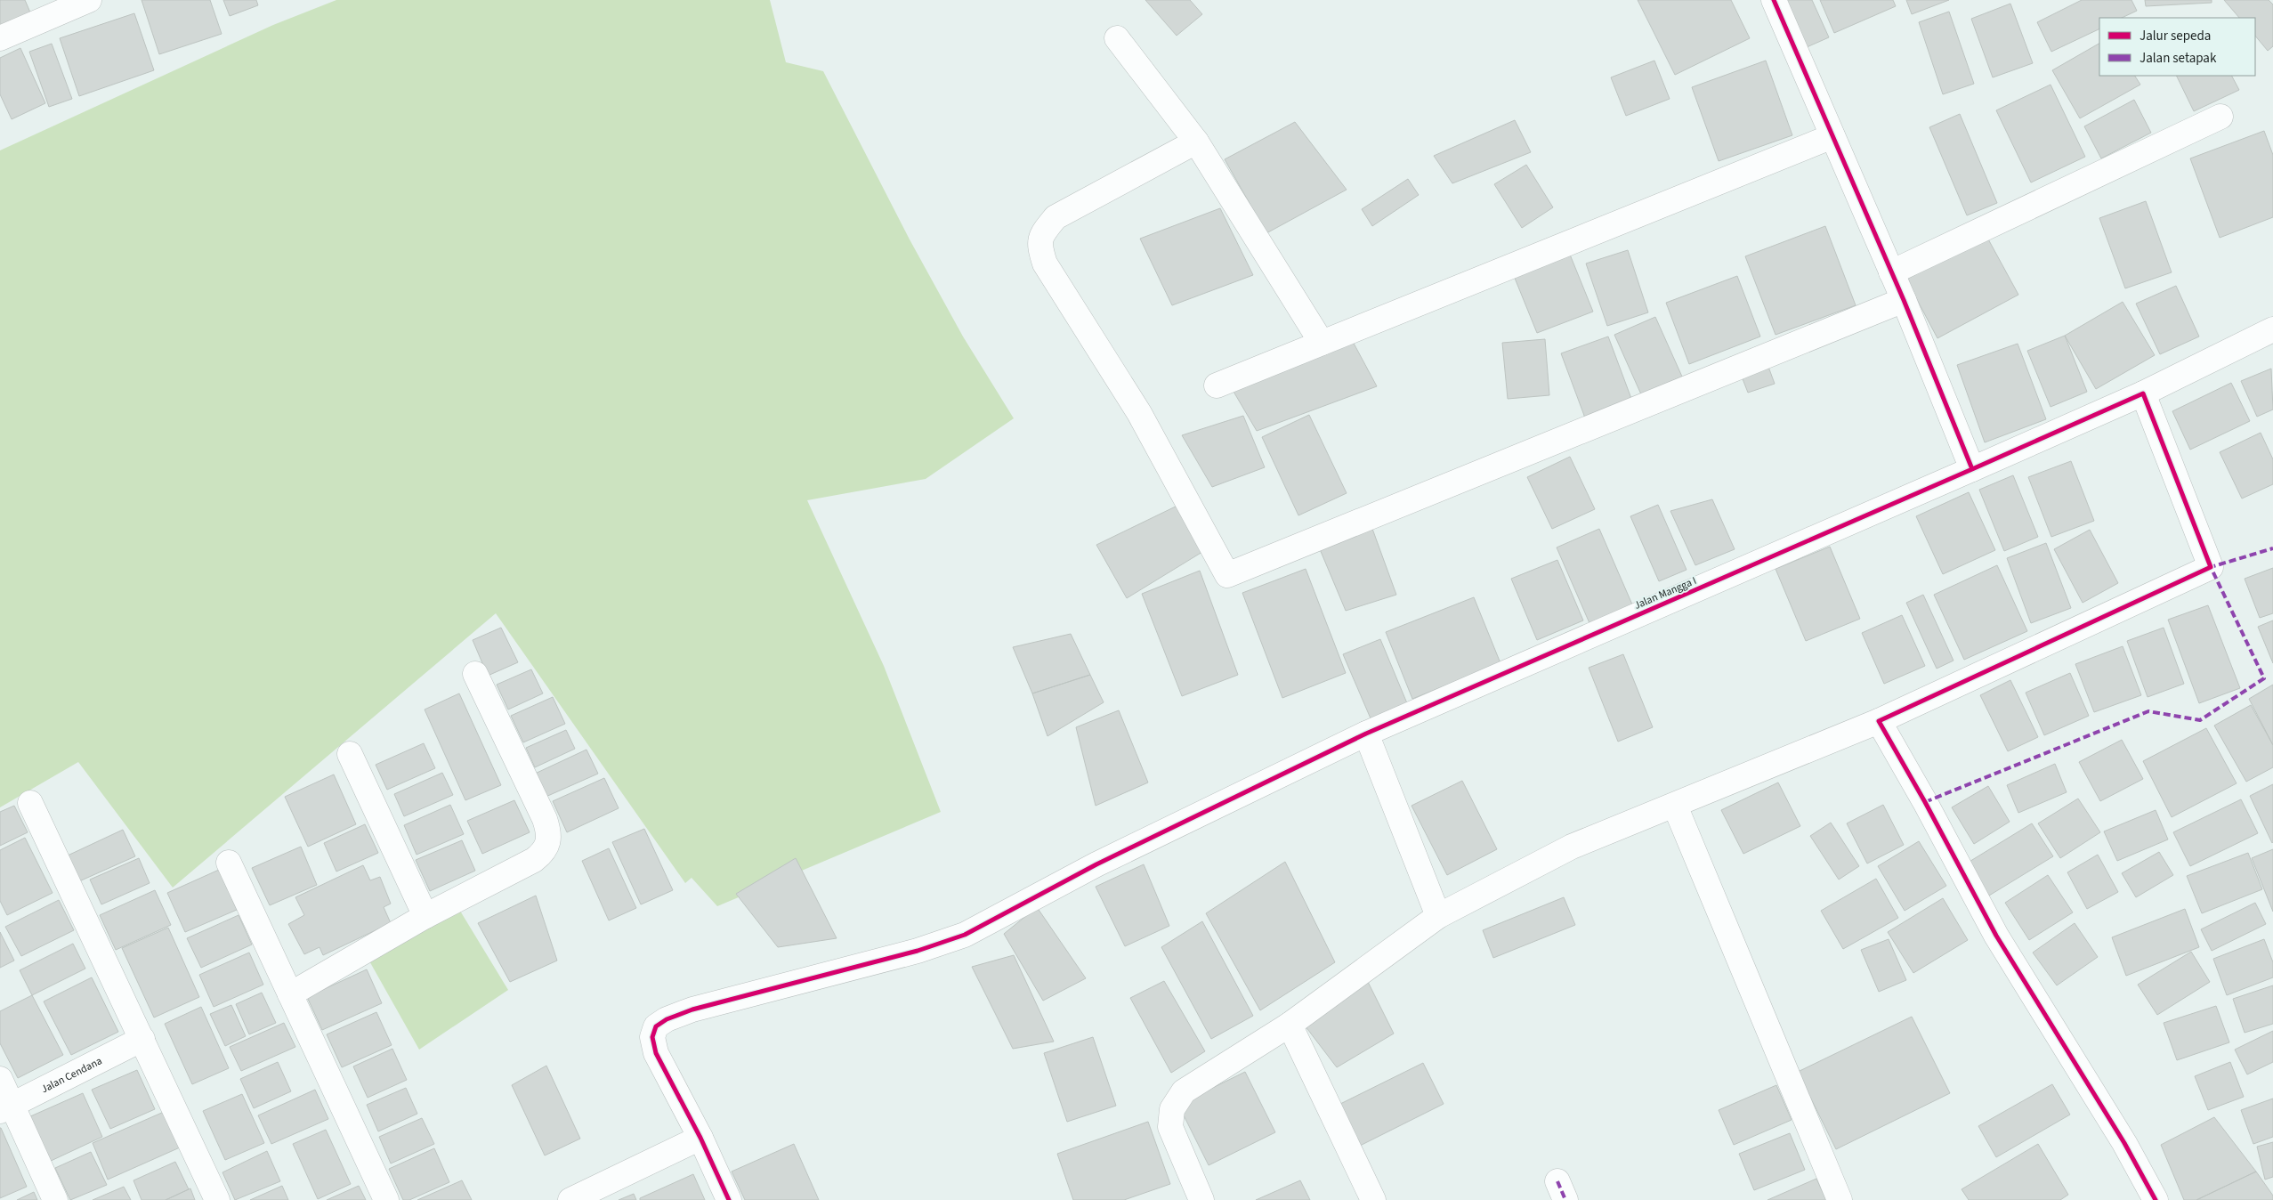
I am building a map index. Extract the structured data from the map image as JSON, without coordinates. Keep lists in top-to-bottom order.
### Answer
{
  "streets": {
    "street": ["Jalan Mangga I", "Jalan Cendana"]
  },
  "legend": ["Jalur sepeda", "Jalan setapak"]
}
